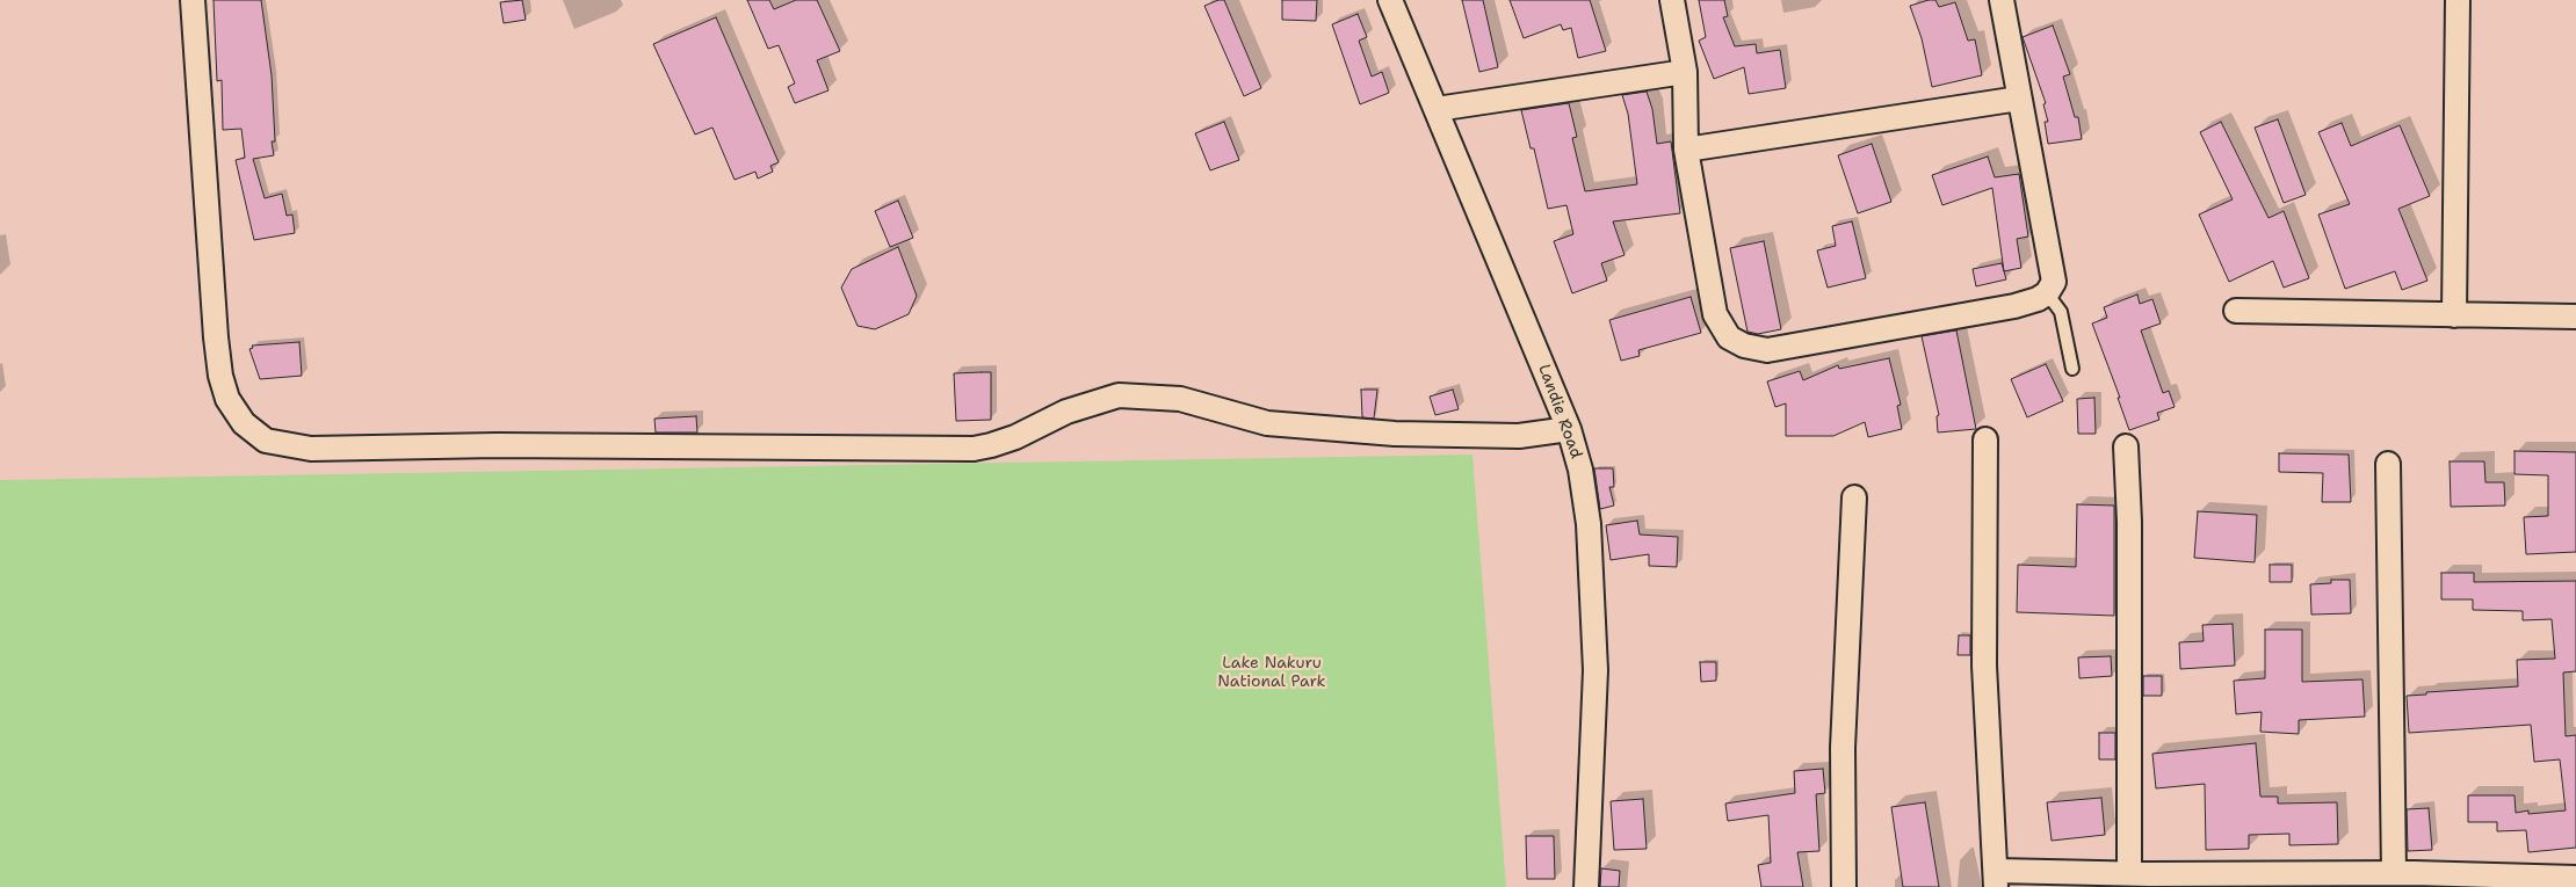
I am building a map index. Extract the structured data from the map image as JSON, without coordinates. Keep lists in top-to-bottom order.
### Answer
{
  "streets": {
    "street": ["Landie Road"]
  },
  "parks": ["Lake Nakuru National Park"]
}
